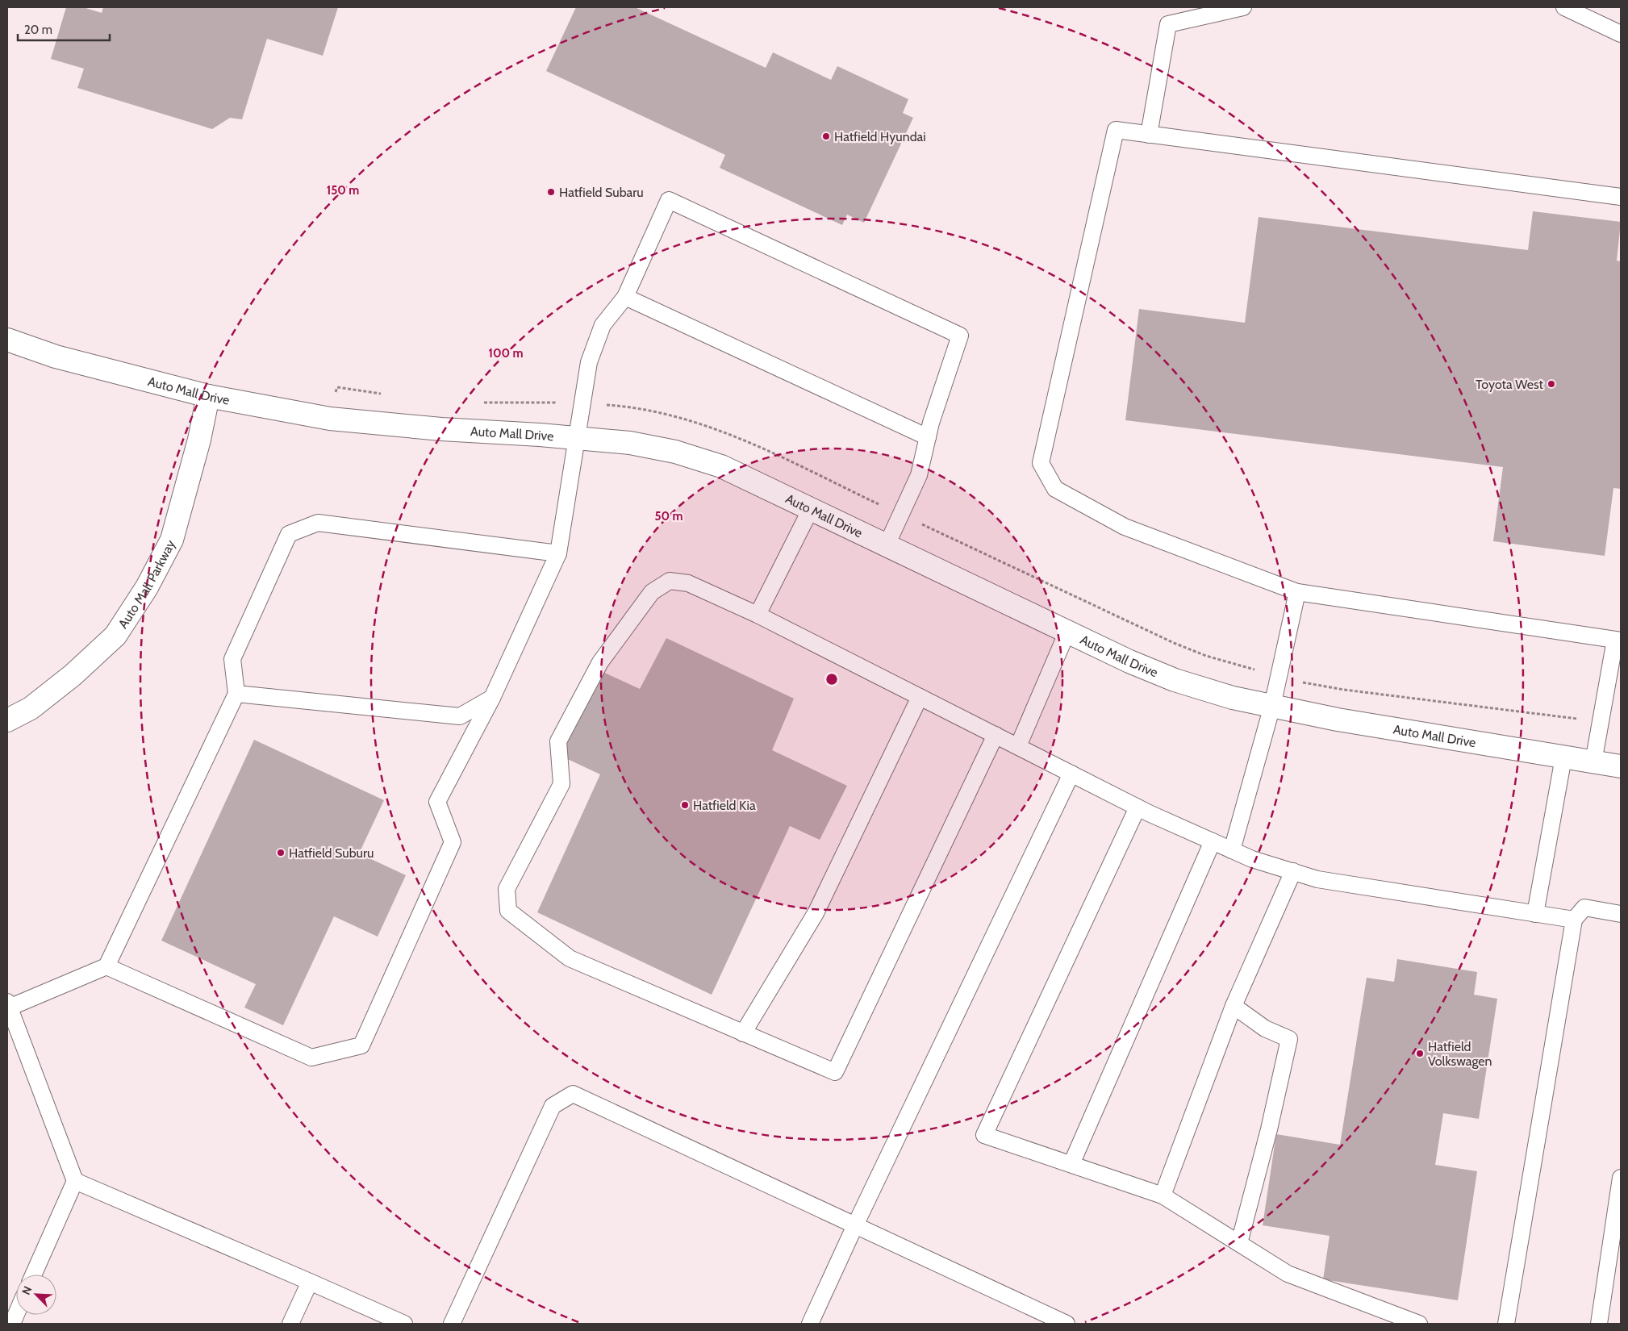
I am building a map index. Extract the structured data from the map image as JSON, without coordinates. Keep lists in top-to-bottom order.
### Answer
{
  "streets": {
    "street": ["Auto Mall Drive", "Auto Mall Parkway"]
  },
  "crossings": [
    ["Auto Mall Drive", "Auto Mall Parkway"]
  ],
  "places": [
    "Hatfield Hyundai",
    "Hatfield Subaru",
    "Toyota West",
    "Hatfield Kia",
    "Hatfield Suburu",
    "Hatfield Volkswagen"
  ],
  "scale_bar": "20 m",
  "north": "top left",
  "rings": ["150 m", "100 m", "50 m"]
}
